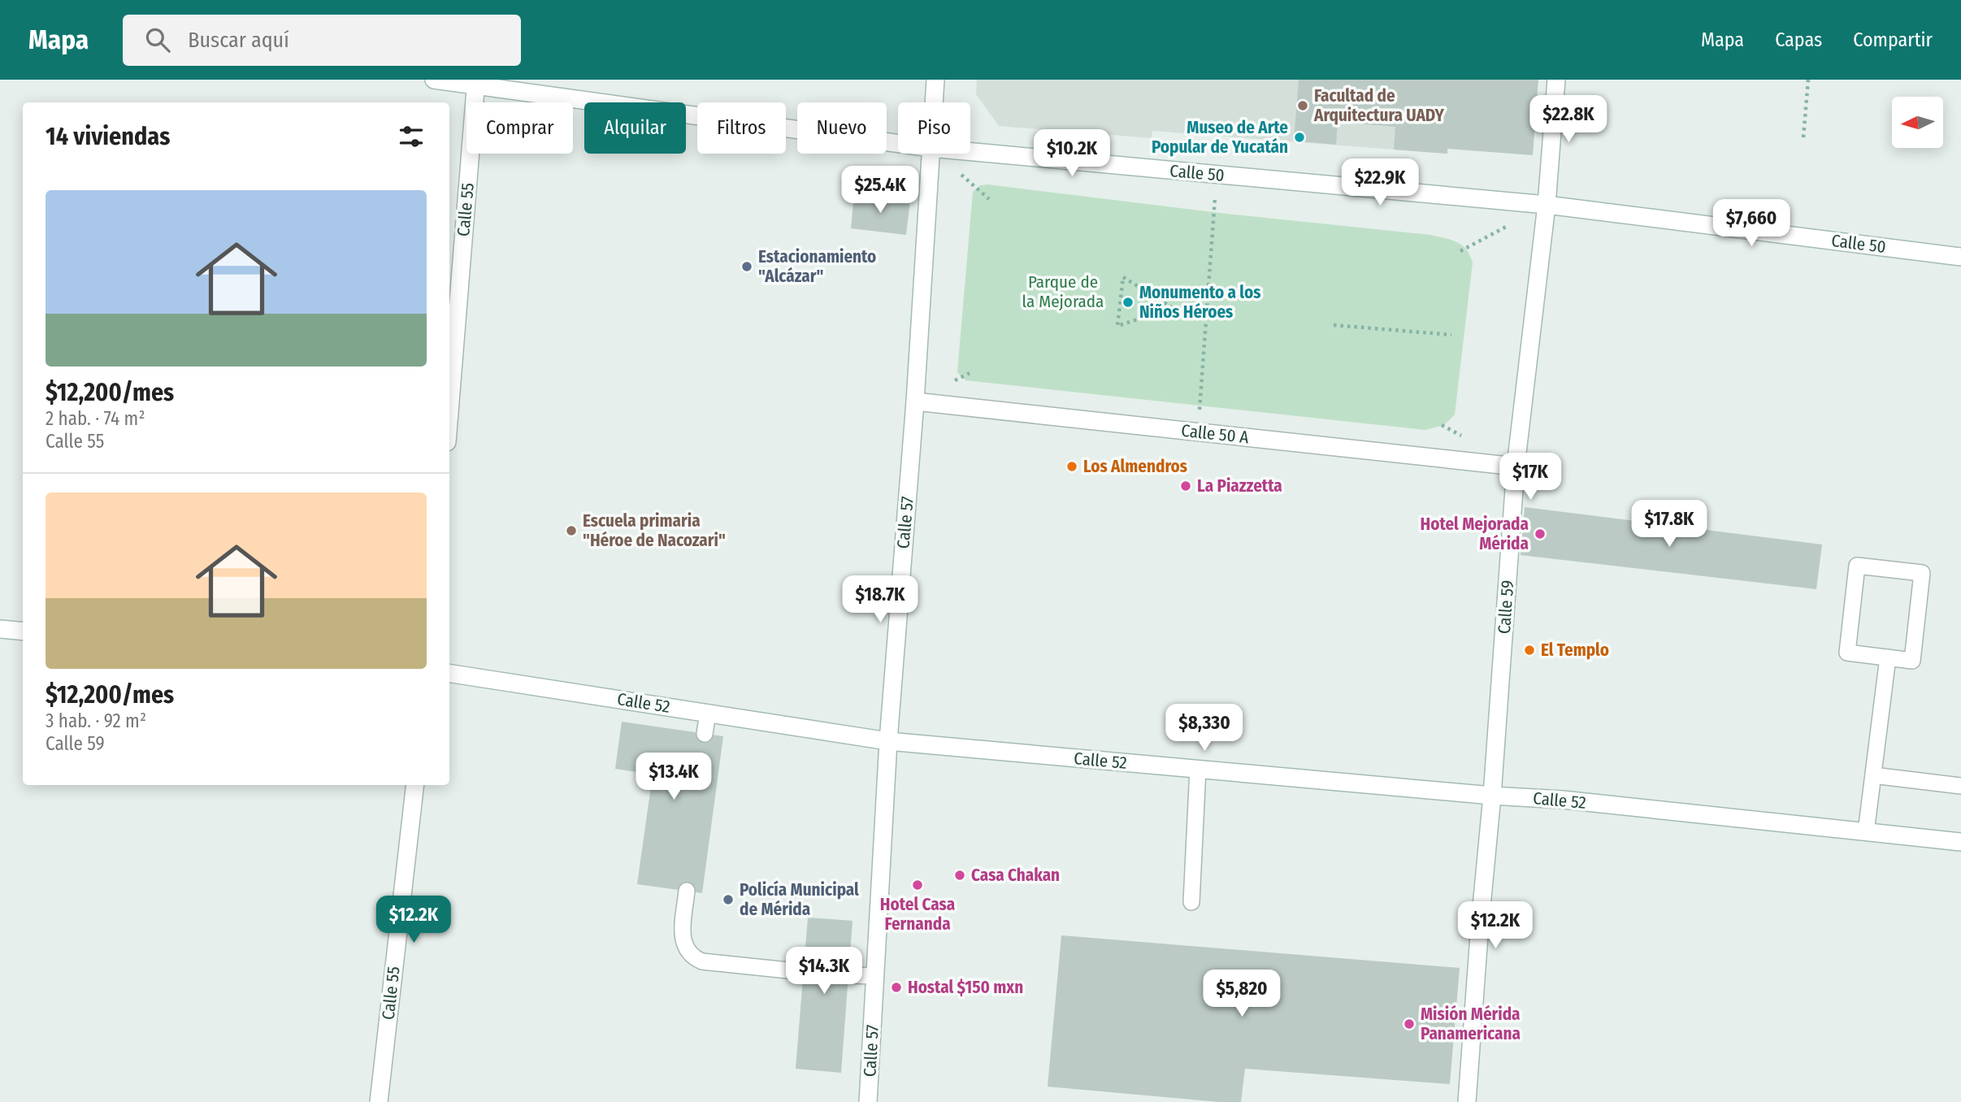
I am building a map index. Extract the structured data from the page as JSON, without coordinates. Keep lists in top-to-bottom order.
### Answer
{
  "streets": {
    "main road": [
      "Calle 50",
      "Calle 55",
      "Calle 50 A",
      "Calle 57",
      "Calle 59",
      "Calle 52"
    ]
  },
  "crossings": [
    ["Calle 50", "Calle 55"],
    ["Calle 50", "Calle 59"],
    ["Calle 50 A", "Calle 57"],
    ["Calle 50 A", "Calle 59"],
    ["Calle 57", "Calle 52"],
    ["Calle 59", "Calle 52"]
  ],
  "parks": ["Parque de la Mejorada"],
  "places": [
    "Facultad de Arquitectura UADY",
    "Museo de Arte Popular de Yucatán",
    "Estacionamiento \"Alcázar\"",
    "Monumento a los Niños Héroes",
    "Los Almendros",
    "La Piazzetta",
    "Escuela primaria \"Héroe de Nacozari\"",
    "Hotel Mejorada Mérida",
    "El Templo",
    "Casa Chakan",
    "Hotel Casa Fernanda",
    "Policía Municipal de Mérida",
    "Hostal $150 mxn",
    "Misión Mérida Panamericana"
  ],
  "north": "left",
  "page": {
    "header": "Mapa",
    "search": "Buscar aquí",
    "nav": ["Mapa", "Capas", "Compartir"],
    "price": [
      "$22.8K",
      "$10.2K",
      "$22.9K",
      "$25.4K",
      "$7,660",
      "$17K",
      "$17.8K",
      "$18.7K",
      "$8,330",
      "$13.4K",
      "$12.2K",
      "$12.2K",
      "$14.3K",
      "$5,820"
    ],
    "chip": [
      "Comprar",
      "Alquilar",
      "Filtros",
      "Nuevo",
      "Piso"
    ],
    "heading": "14 viviendas",
    "list": [
      {
        "name": "$12,200/mes",
        "note": "2 hab. · 74 m² · Calle 55"
      },
      {
        "name": "$12,200/mes",
        "note": "3 hab. · 92 m² · Calle 59"
      }
    ]
  }
}
